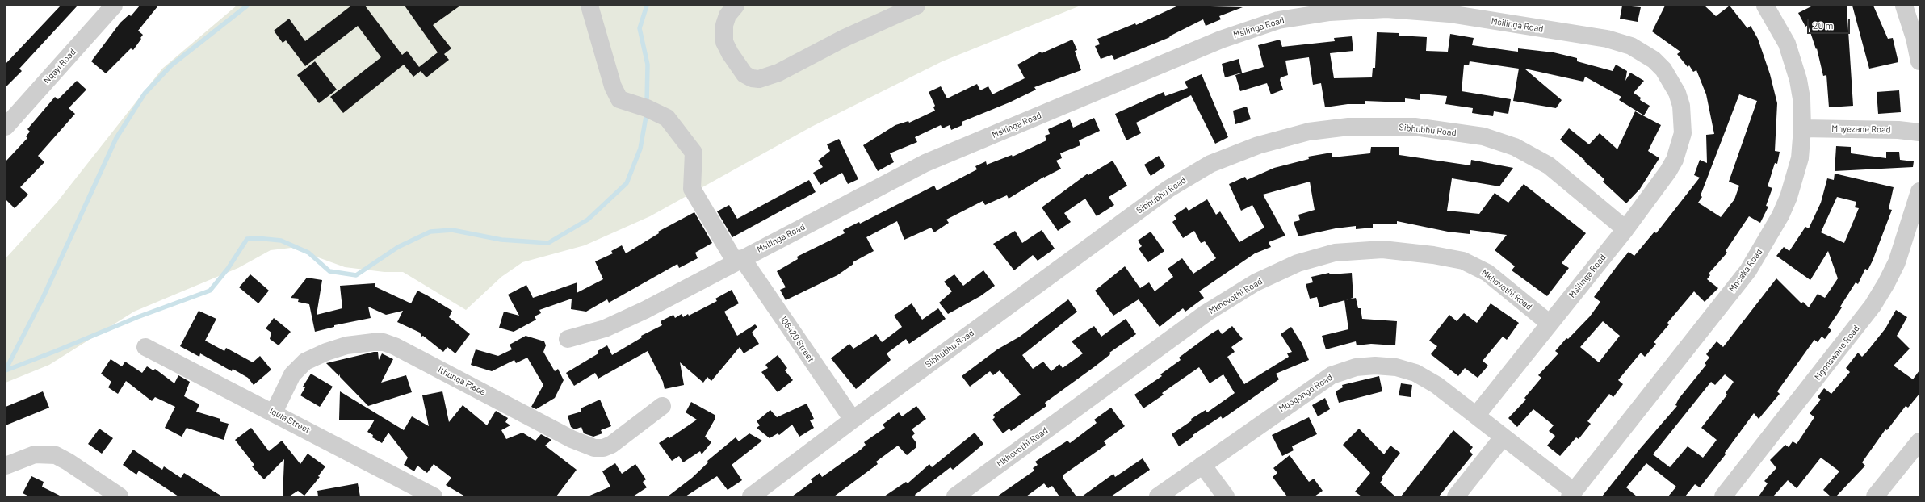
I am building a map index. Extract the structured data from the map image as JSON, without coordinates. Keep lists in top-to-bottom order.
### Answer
{
  "streets": {
    "street": [
      "Msilinga Road",
      "Nqayi Road",
      "Mnyezane Road",
      "Sibhubhu Road",
      "Mncaka Road",
      "Mkhovothi Road",
      "106420 Street",
      "Mgonswane Road",
      "Ithunga Place",
      "Mqoqongo Road",
      "Igula Street"
    ]
  },
  "crossings": [
    ["Msilinga Road", "Sibhubhu Road"],
    ["Msilinga Road", "Mkhovothi Road"],
    ["Msilinga Road", "106420 Street"],
    ["Msilinga Road", "Mqoqongo Road"],
    ["Mnyezane Road", "Mncaka Road"],
    ["Sibhubhu Road", "106420 Street"],
    ["Mncaka Road", "Mqoqongo Road"],
    ["Ithunga Place", "Igula Street"]
  ],
  "scale_bar": "20 m"
}
